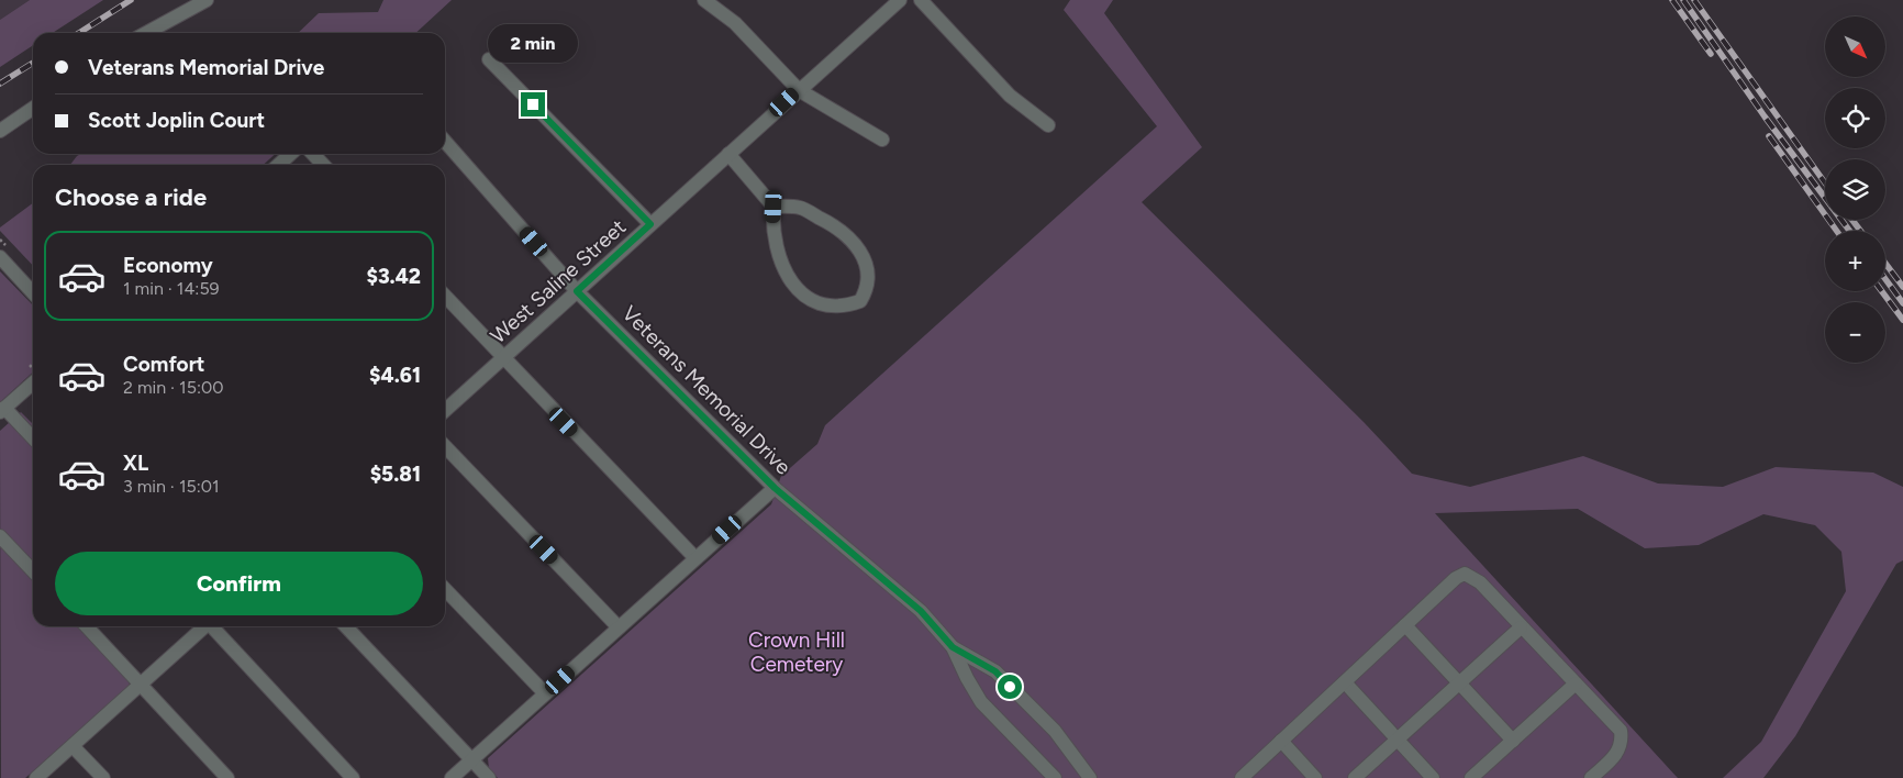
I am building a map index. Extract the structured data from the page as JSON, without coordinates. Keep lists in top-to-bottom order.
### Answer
{
  "streets": {
    "street": ["West Saline Street", "Veterans Memorial Drive"]
  },
  "crossings": [
    ["West Saline Street", "Veterans Memorial Drive"]
  ],
  "parks": ["Crown Hill Cemetery"],
  "north": "bottom right",
  "page": {
    "map_buttons": ["+", "−"],
    "bubble": "2 min",
    "banner": ["Veterans Memorial Drive", "Scott Joplin Court"],
    "heading": "Choose a ride",
    "list": [
      {
        "name": "Economy",
        "note": "1 min · 14:59",
        "value": "$3.42"
      },
      {
        "name": "Comfort",
        "note": "2 min · 15:00",
        "value": "$4.61"
      },
      {
        "name": "XL",
        "note": "3 min · 15:01",
        "value": "$5.81"
      }
    ],
    "buttons": "Confirm"
  }
}
